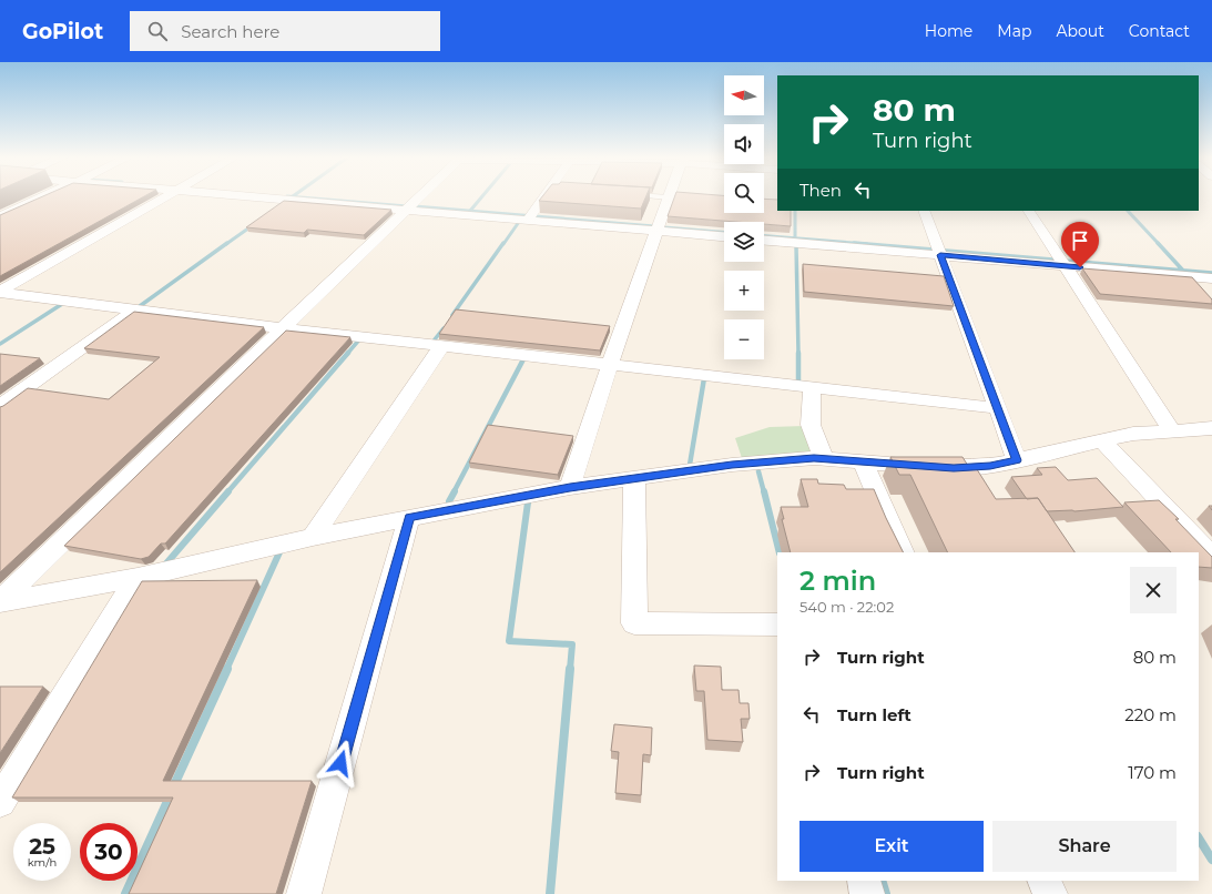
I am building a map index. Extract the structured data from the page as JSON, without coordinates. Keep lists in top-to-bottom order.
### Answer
{
  "north": "left",
  "page": {
    "header": "GoPilot",
    "search": "Search here",
    "nav": [
      "Home",
      "Map",
      "About",
      "Contact"
    ],
    "map_buttons": ["+", "−"],
    "turn": ["80 m", "Turn right"],
    "then": "Then",
    "heading": ["2 min", "540 m · 22:02"],
    "list": [
      {
        "name": "Turn right",
        "value": "80 m"
      },
      {
        "name": "Turn left",
        "value": "220 m"
      },
      {
        "name": "Turn right",
        "value": "170 m"
      }
    ],
    "buttons": ["Exit", "Share"],
    "speed": "25 km/h",
    "limit": "30"
  }
}
